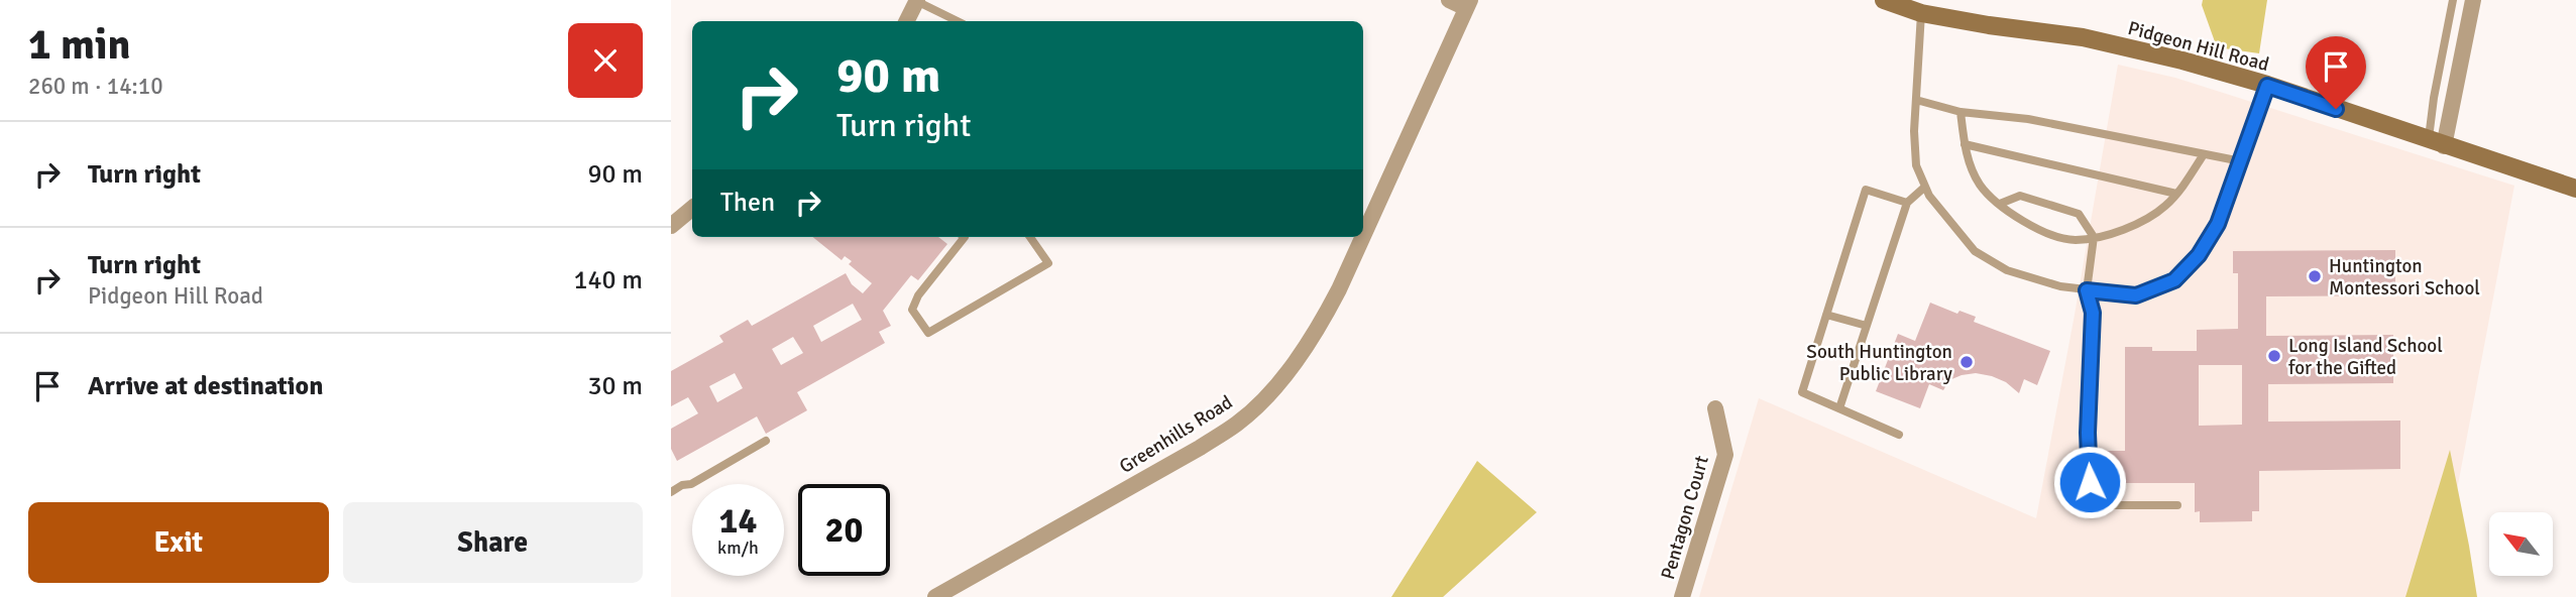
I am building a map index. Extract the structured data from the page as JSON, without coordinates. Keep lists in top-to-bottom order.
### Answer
{
  "streets": {
    "street": ["Pidgeon Hill Road", "Greenhills Road", "Pentagon Court"]
  },
  "places": ["Huntington Montessori School", "Long Island School for the Gifted", "South Huntington Public Library"],
  "north": "top left",
  "page": {
    "heading": ["1 min", "260 m · 14:10"],
    "turn": ["90 m", "Turn right"],
    "list": [
      {
        "name": "Turn right",
        "value": "90 m"
      },
      {
        "name": "Turn right",
        "note": "Pidgeon Hill Road",
        "value": "140 m"
      },
      {
        "name": "Arrive at destination",
        "value": "30 m"
      }
    ],
    "then": "Then",
    "speed": "14 km/h",
    "limit": "20",
    "buttons": ["Exit", "Share"]
  }
}
